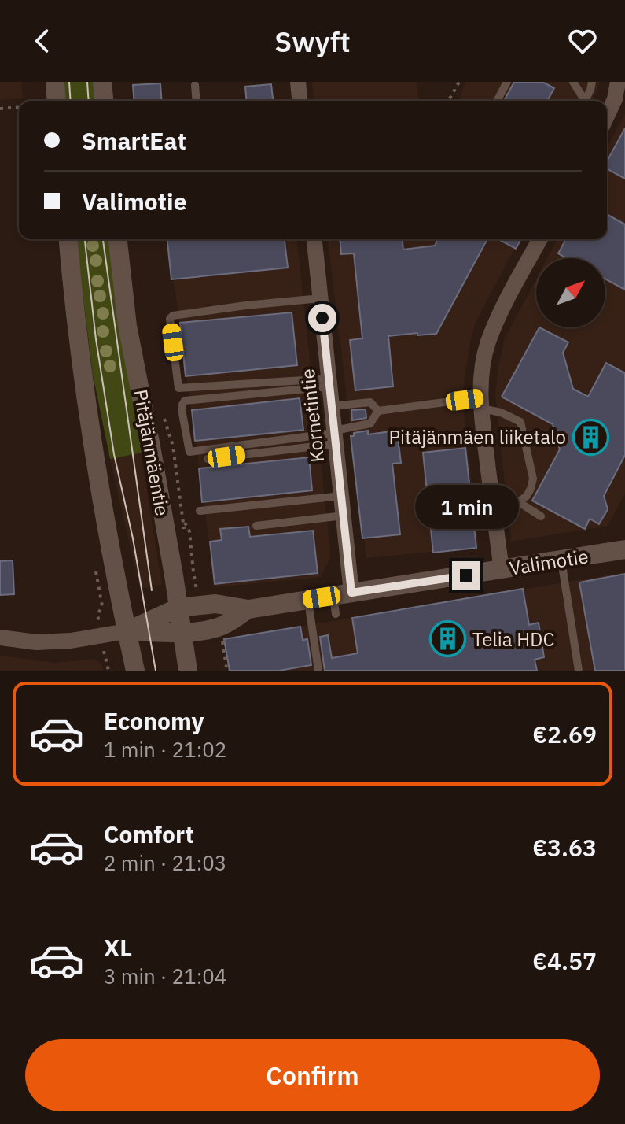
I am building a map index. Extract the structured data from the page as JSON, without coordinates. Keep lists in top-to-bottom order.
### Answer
{
  "streets": {
    "main road": ["Pitäjänmäentie", "Valimotie"],
    "street": ["Kornetintie"]
  },
  "crossings": [
    ["Kornetintie", "Valimotie"],
    ["Pitäjänmäentie", "Valimotie"]
  ],
  "places": {
    "building": ["Pitäjänmäen liiketalo", "Telia HDC"]
  },
  "north": "top right",
  "page": {
    "header": "Swyft",
    "banner": ["SmartEat", "Valimotie"],
    "bubble": "1 min",
    "list": [
      {
        "name": "Economy",
        "note": "1 min · 21:02",
        "value": "€2.69"
      },
      {
        "name": "Comfort",
        "note": "2 min · 21:03",
        "value": "€3.63"
      },
      {
        "name": "XL",
        "note": "3 min · 21:04",
        "value": "€4.57"
      }
    ],
    "buttons": "Confirm"
  }
}
